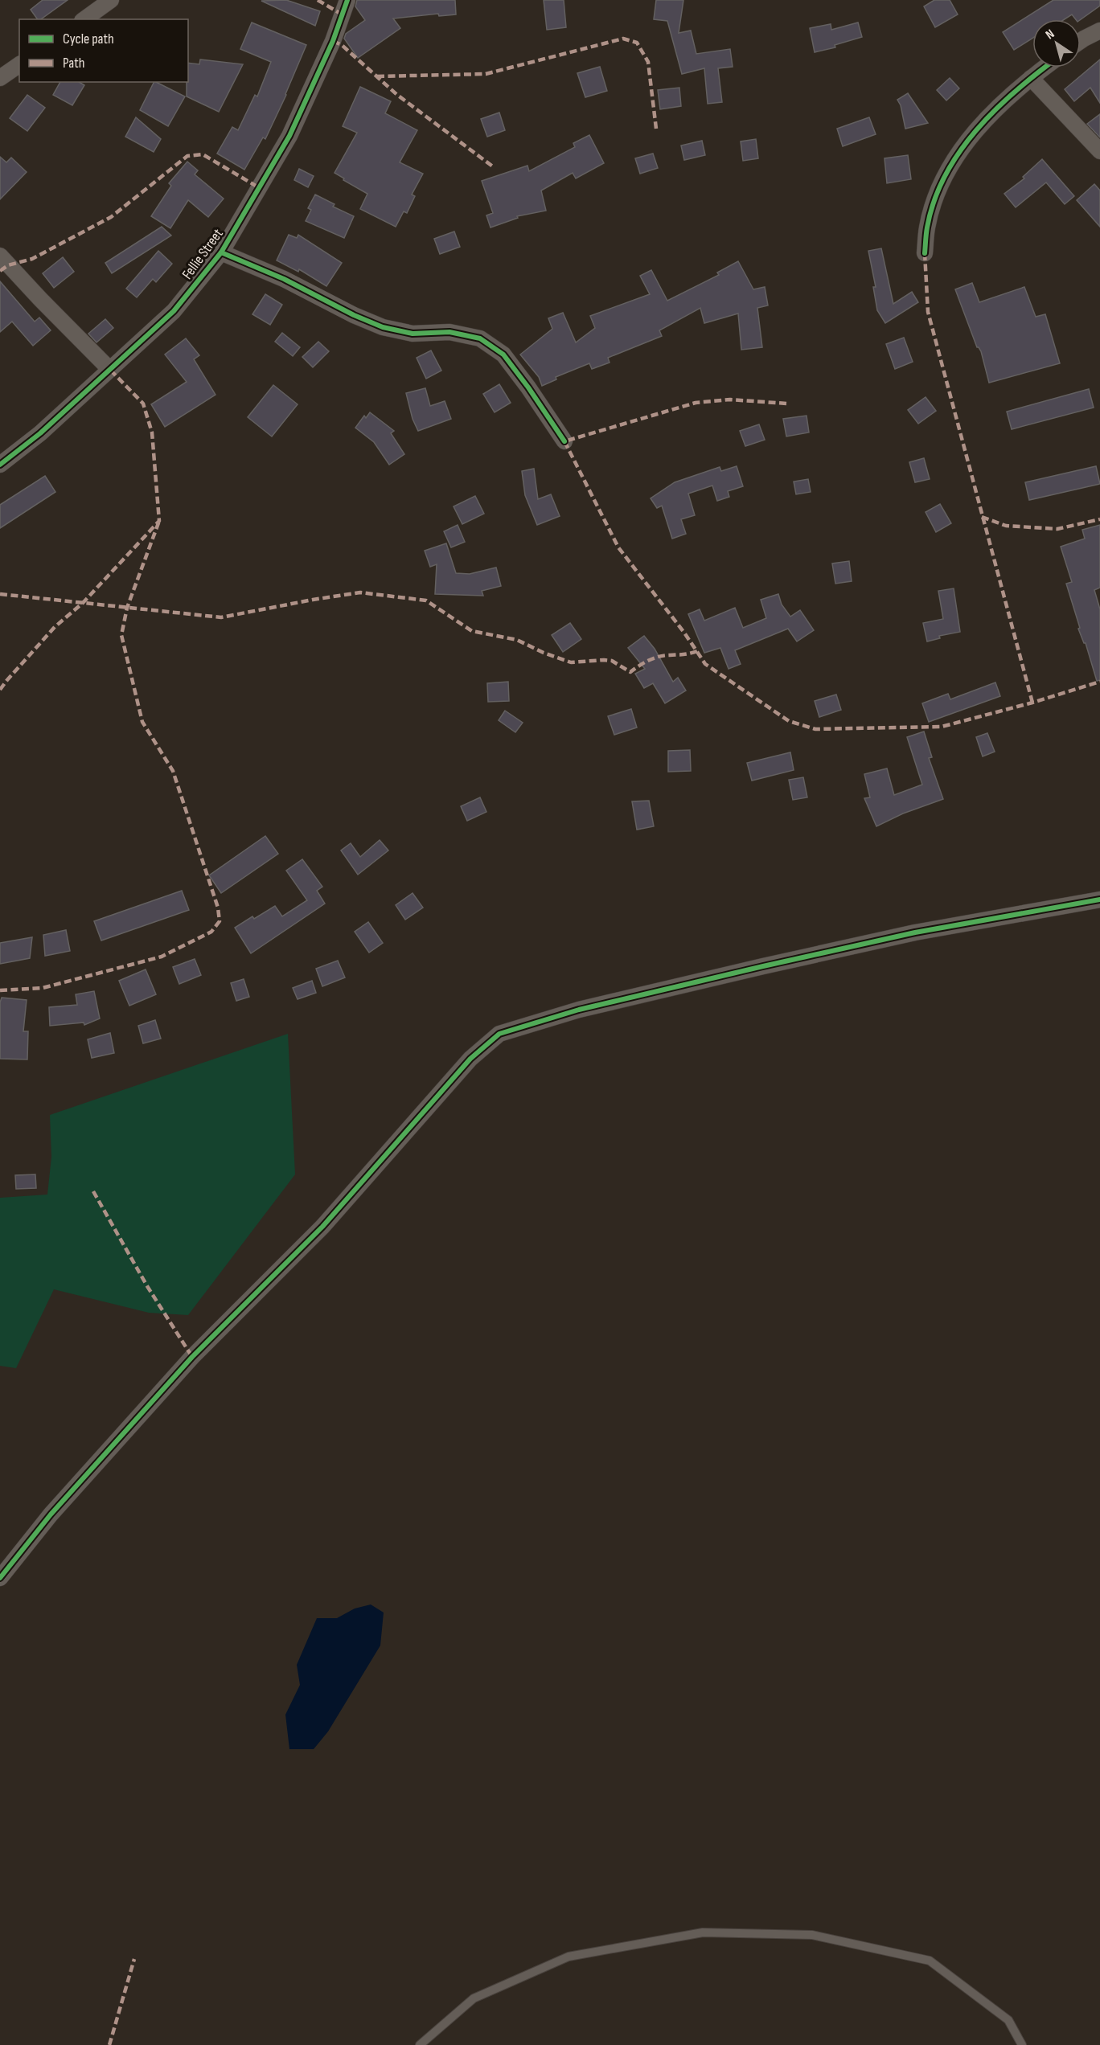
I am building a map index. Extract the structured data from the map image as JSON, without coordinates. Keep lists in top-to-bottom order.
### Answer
{
  "streets": {
    "street": ["Fellie Street"]
  },
  "legend": ["Cycle path", "Path"],
  "north": "top left"
}
